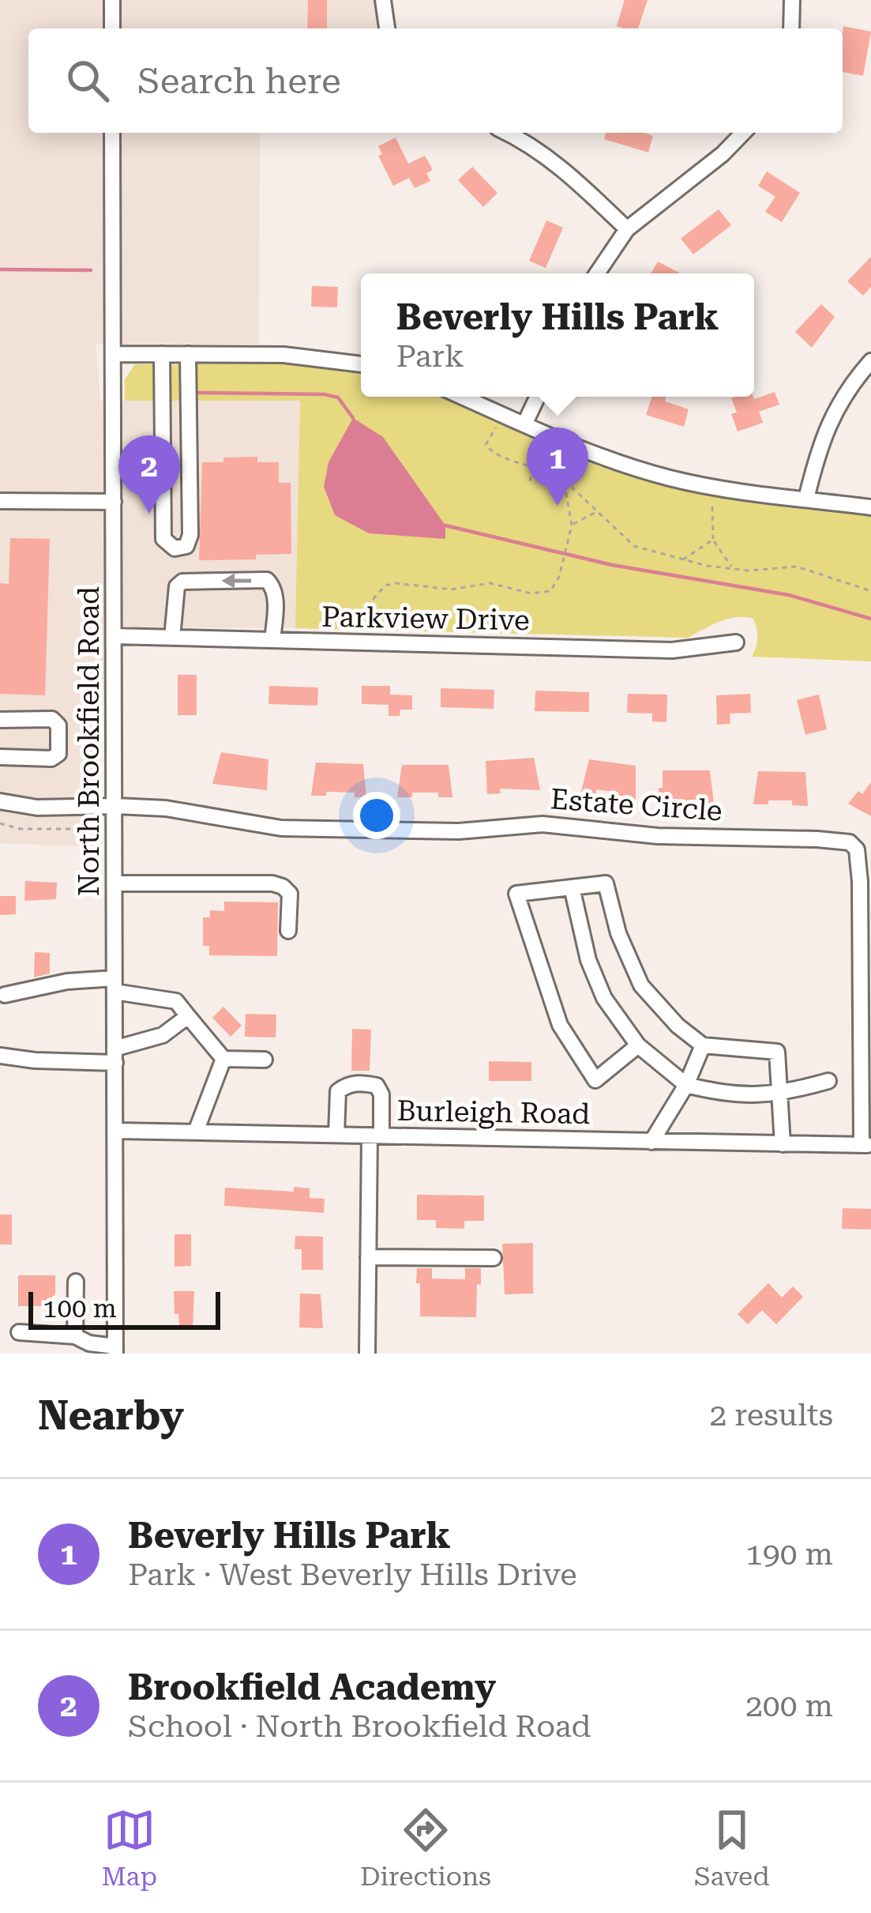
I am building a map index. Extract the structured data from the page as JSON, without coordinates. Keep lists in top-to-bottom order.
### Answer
{
  "streets": {
    "street": [
      "Parkview Drive",
      "North Brookfield Road",
      "Estate Circle",
      "Burleigh Road"
    ]
  },
  "crossings": [
    ["Parkview Drive", "North Brookfield Road"],
    ["North Brookfield Road", "Estate Circle"],
    ["North Brookfield Road", "Burleigh Road"],
    ["Estate Circle", "Burleigh Road"]
  ],
  "scale_bar": "100 m",
  "page": {
    "search": "Search here",
    "popup": ["Beverly Hills Park", "Park"],
    "pins": ["1", "2"],
    "scale": "100 m",
    "heading": ["Nearby", "2 results"],
    "list": [
      {
        "mark": "1",
        "name": "Beverly Hills Park",
        "note": "Park · West Beverly Hills Drive",
        "value": "190 m"
      },
      {
        "mark": "2",
        "name": "Brookfield Academy",
        "note": "School · North Brookfield Road",
        "value": "200 m"
      }
    ],
    "nav": ["Map", "Directions", "Saved"]
  }
}
